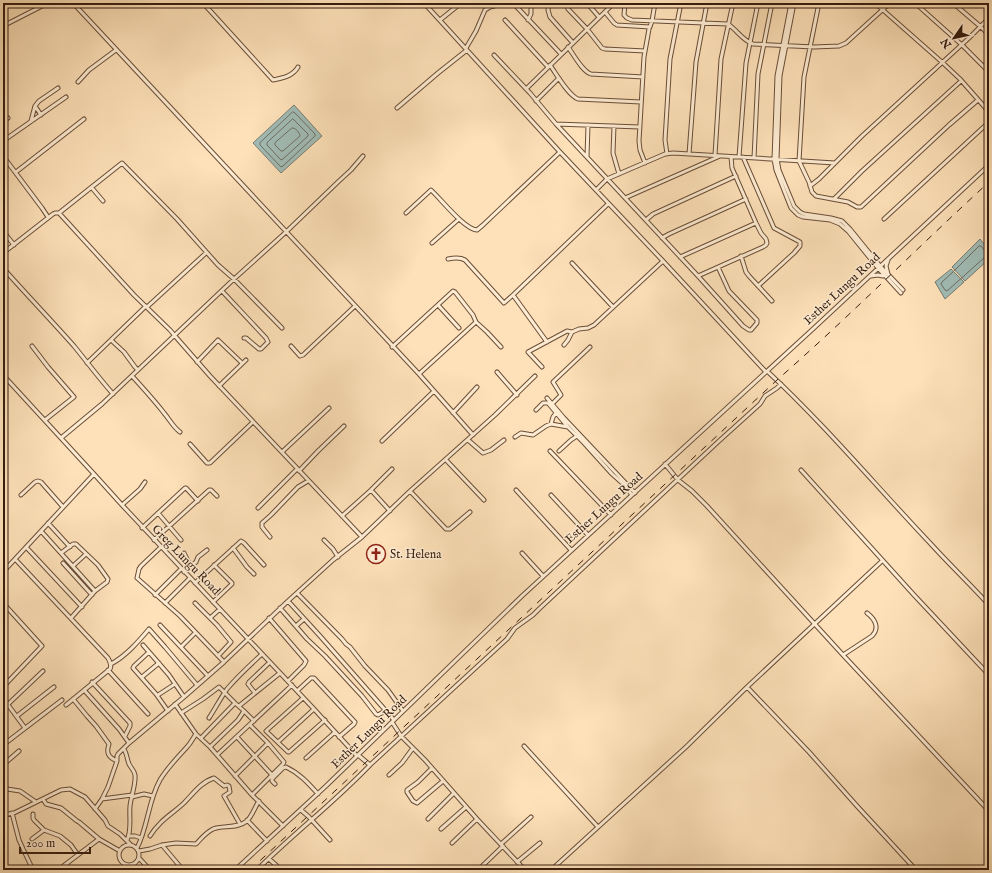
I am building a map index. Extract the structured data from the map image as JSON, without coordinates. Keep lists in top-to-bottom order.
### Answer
{
  "streets": {
    "street": ["Esther Lungu Road", "Greg Lungu Road"]
  },
  "crossings": [
    ["Esther Lungu Road", "Greg Lungu Road"]
  ],
  "places": {
    "church": ["St. Helena"]
  },
  "scale_bar": "200 m",
  "north": "bottom left"
}
